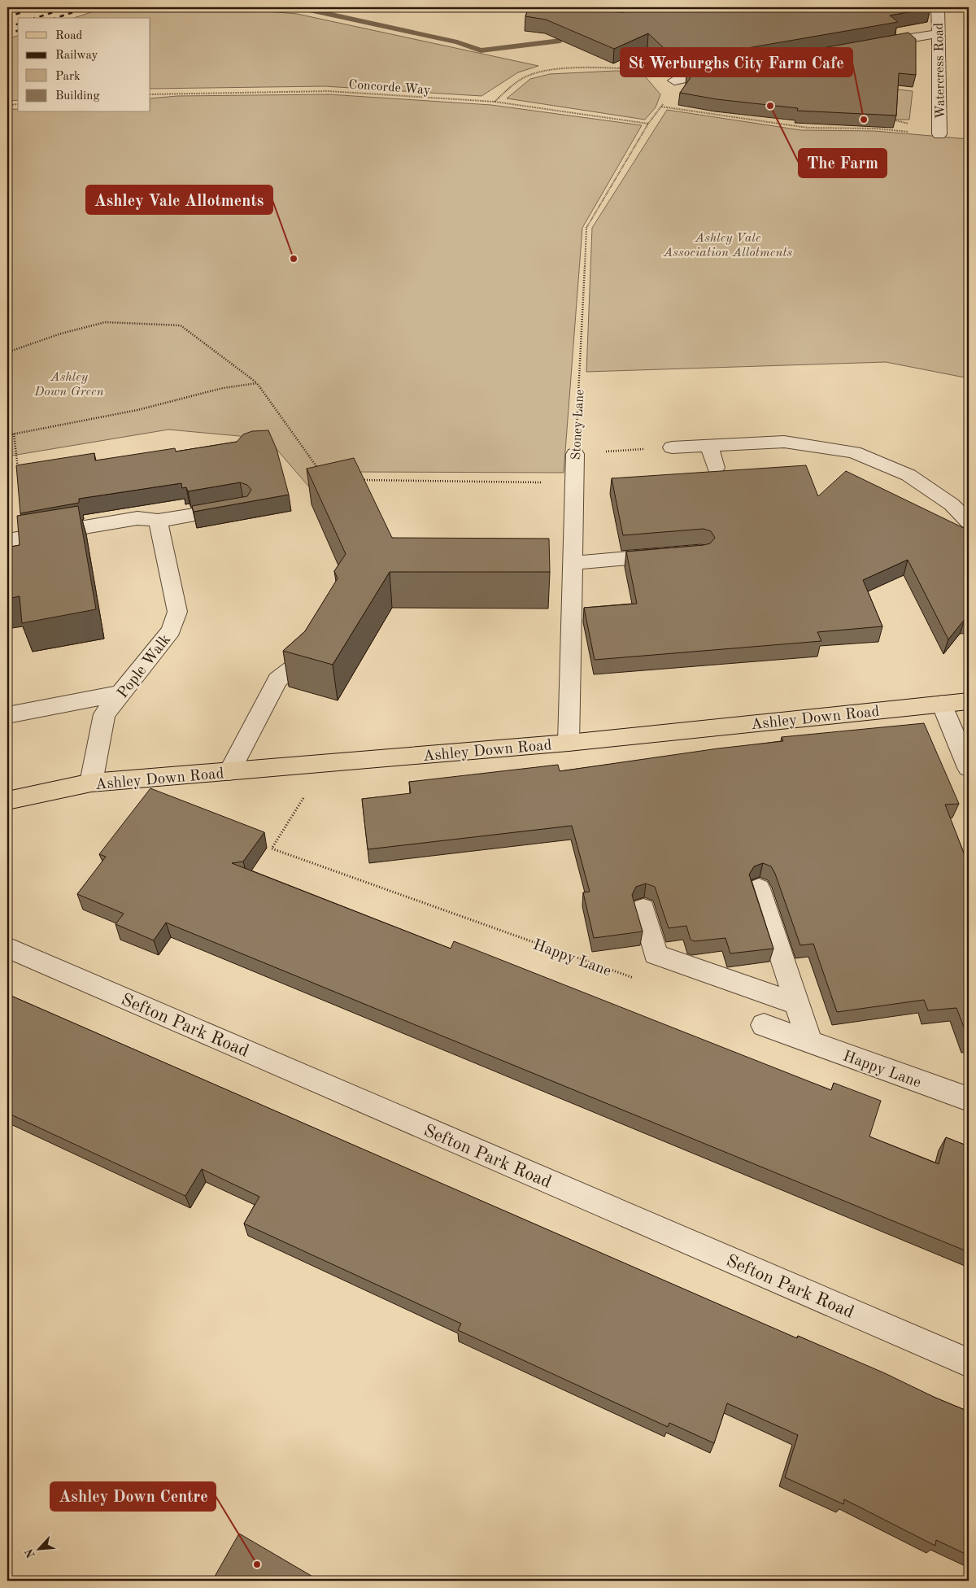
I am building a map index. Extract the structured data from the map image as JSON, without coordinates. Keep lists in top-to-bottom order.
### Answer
{
  "streets": {
    "main road": ["Ashley Down Road"],
    "street": [
      "Watercress Road",
      "Stoney Lane",
      "Pople Walk",
      "Happy Lane",
      "Sefton Park Road"
    ],
    "path": ["Concorde Way"]
  },
  "crossings": [
    ["Concorde Way", "Stoney Lane"],
    ["Stoney Lane", "Ashley Down Road"],
    ["Pople Walk", "Ashley Down Road"],
    ["Ashley Down Road", "Happy Lane"]
  ],
  "parks": ["Ashley Vale Association Allotments", "Ashley Down Green"],
  "places": [
    "The Farm",
    "St Werburghs City Farm Cafe",
    "Ashley Vale Allotments",
    "Ashley Down Centre"
  ],
  "legend": [
    "Road",
    "Railway",
    "Park",
    "Building"
  ],
  "north": "bottom left"
}
